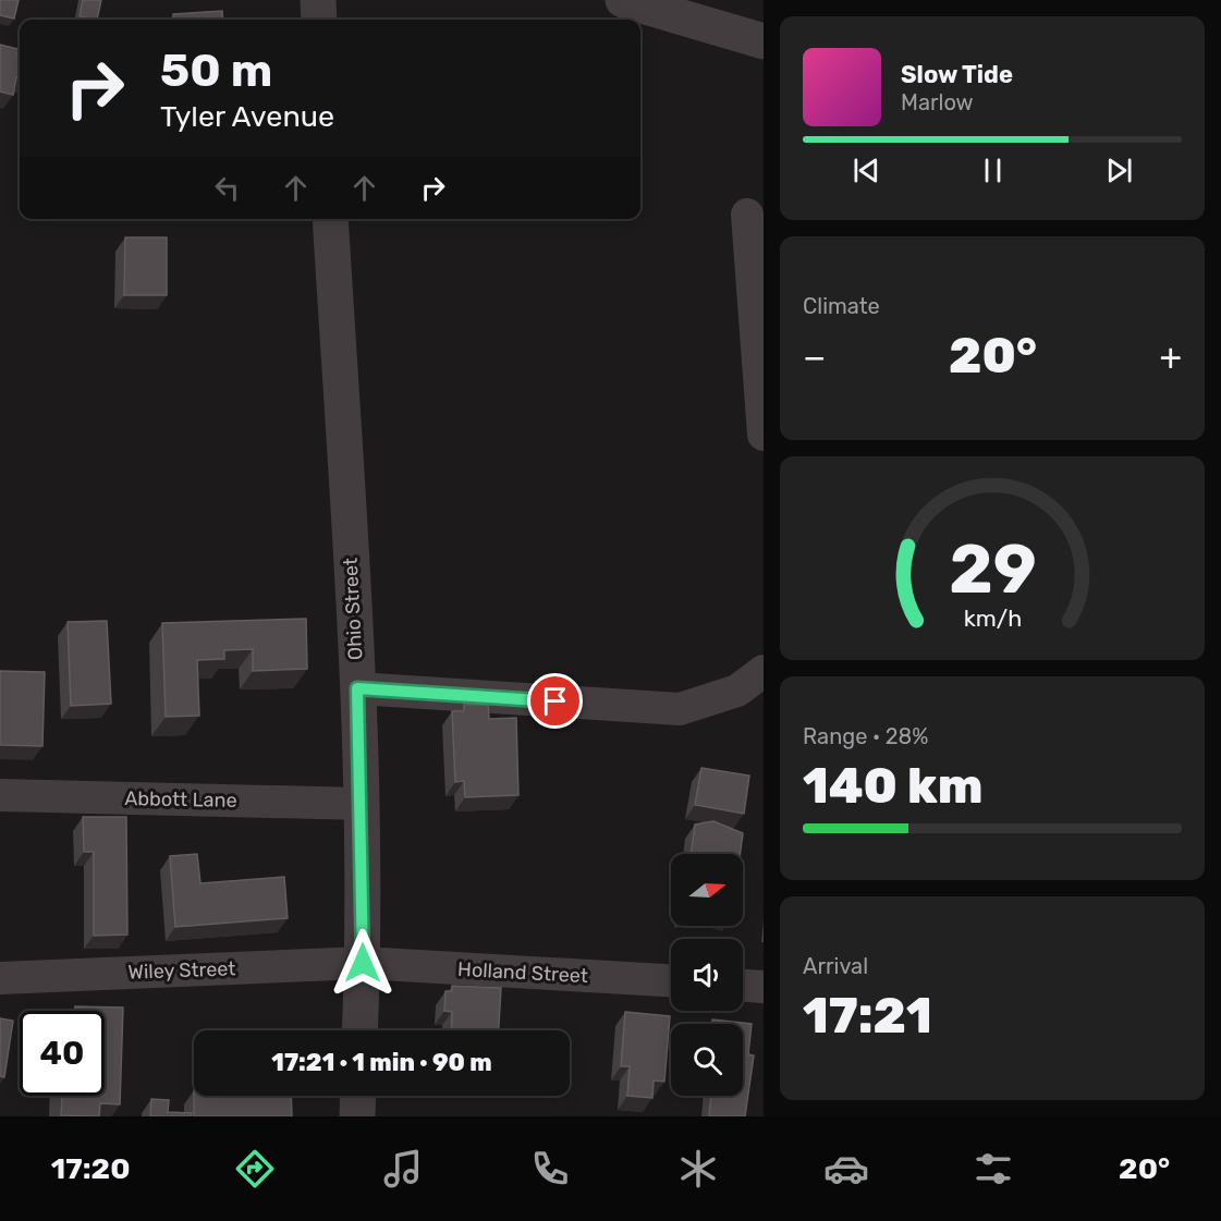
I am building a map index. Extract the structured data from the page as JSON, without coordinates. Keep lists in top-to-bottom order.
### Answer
{
  "streets": {
    "street": [
      "Ohio Street",
      "Abbott Lane",
      "Wiley Street",
      "Holland Street"
    ]
  },
  "crossings": [
    ["Ohio Street", "Abbott Lane"],
    ["Ohio Street", "Wiley Street"],
    ["Ohio Street", "Holland Street"],
    ["Wiley Street", "Holland Street"]
  ],
  "north": "right",
  "page": {
    "turn": ["50 m", "Tyler Avenue"],
    "song": ["Slow Tide", "Marlow"],
    "tile": [
      "Climate",
      ["Range · 28%", "140 km"],
      ["Arrival", "17:21"]
    ],
    "heat": ["−", "20°", "+"],
    "limit": "40",
    "trip": "17:21 · 1 min · 90 m",
    "tabs": ["17:20", "20°"],
    "gauge": ["29", "km/h"]
  }
}
